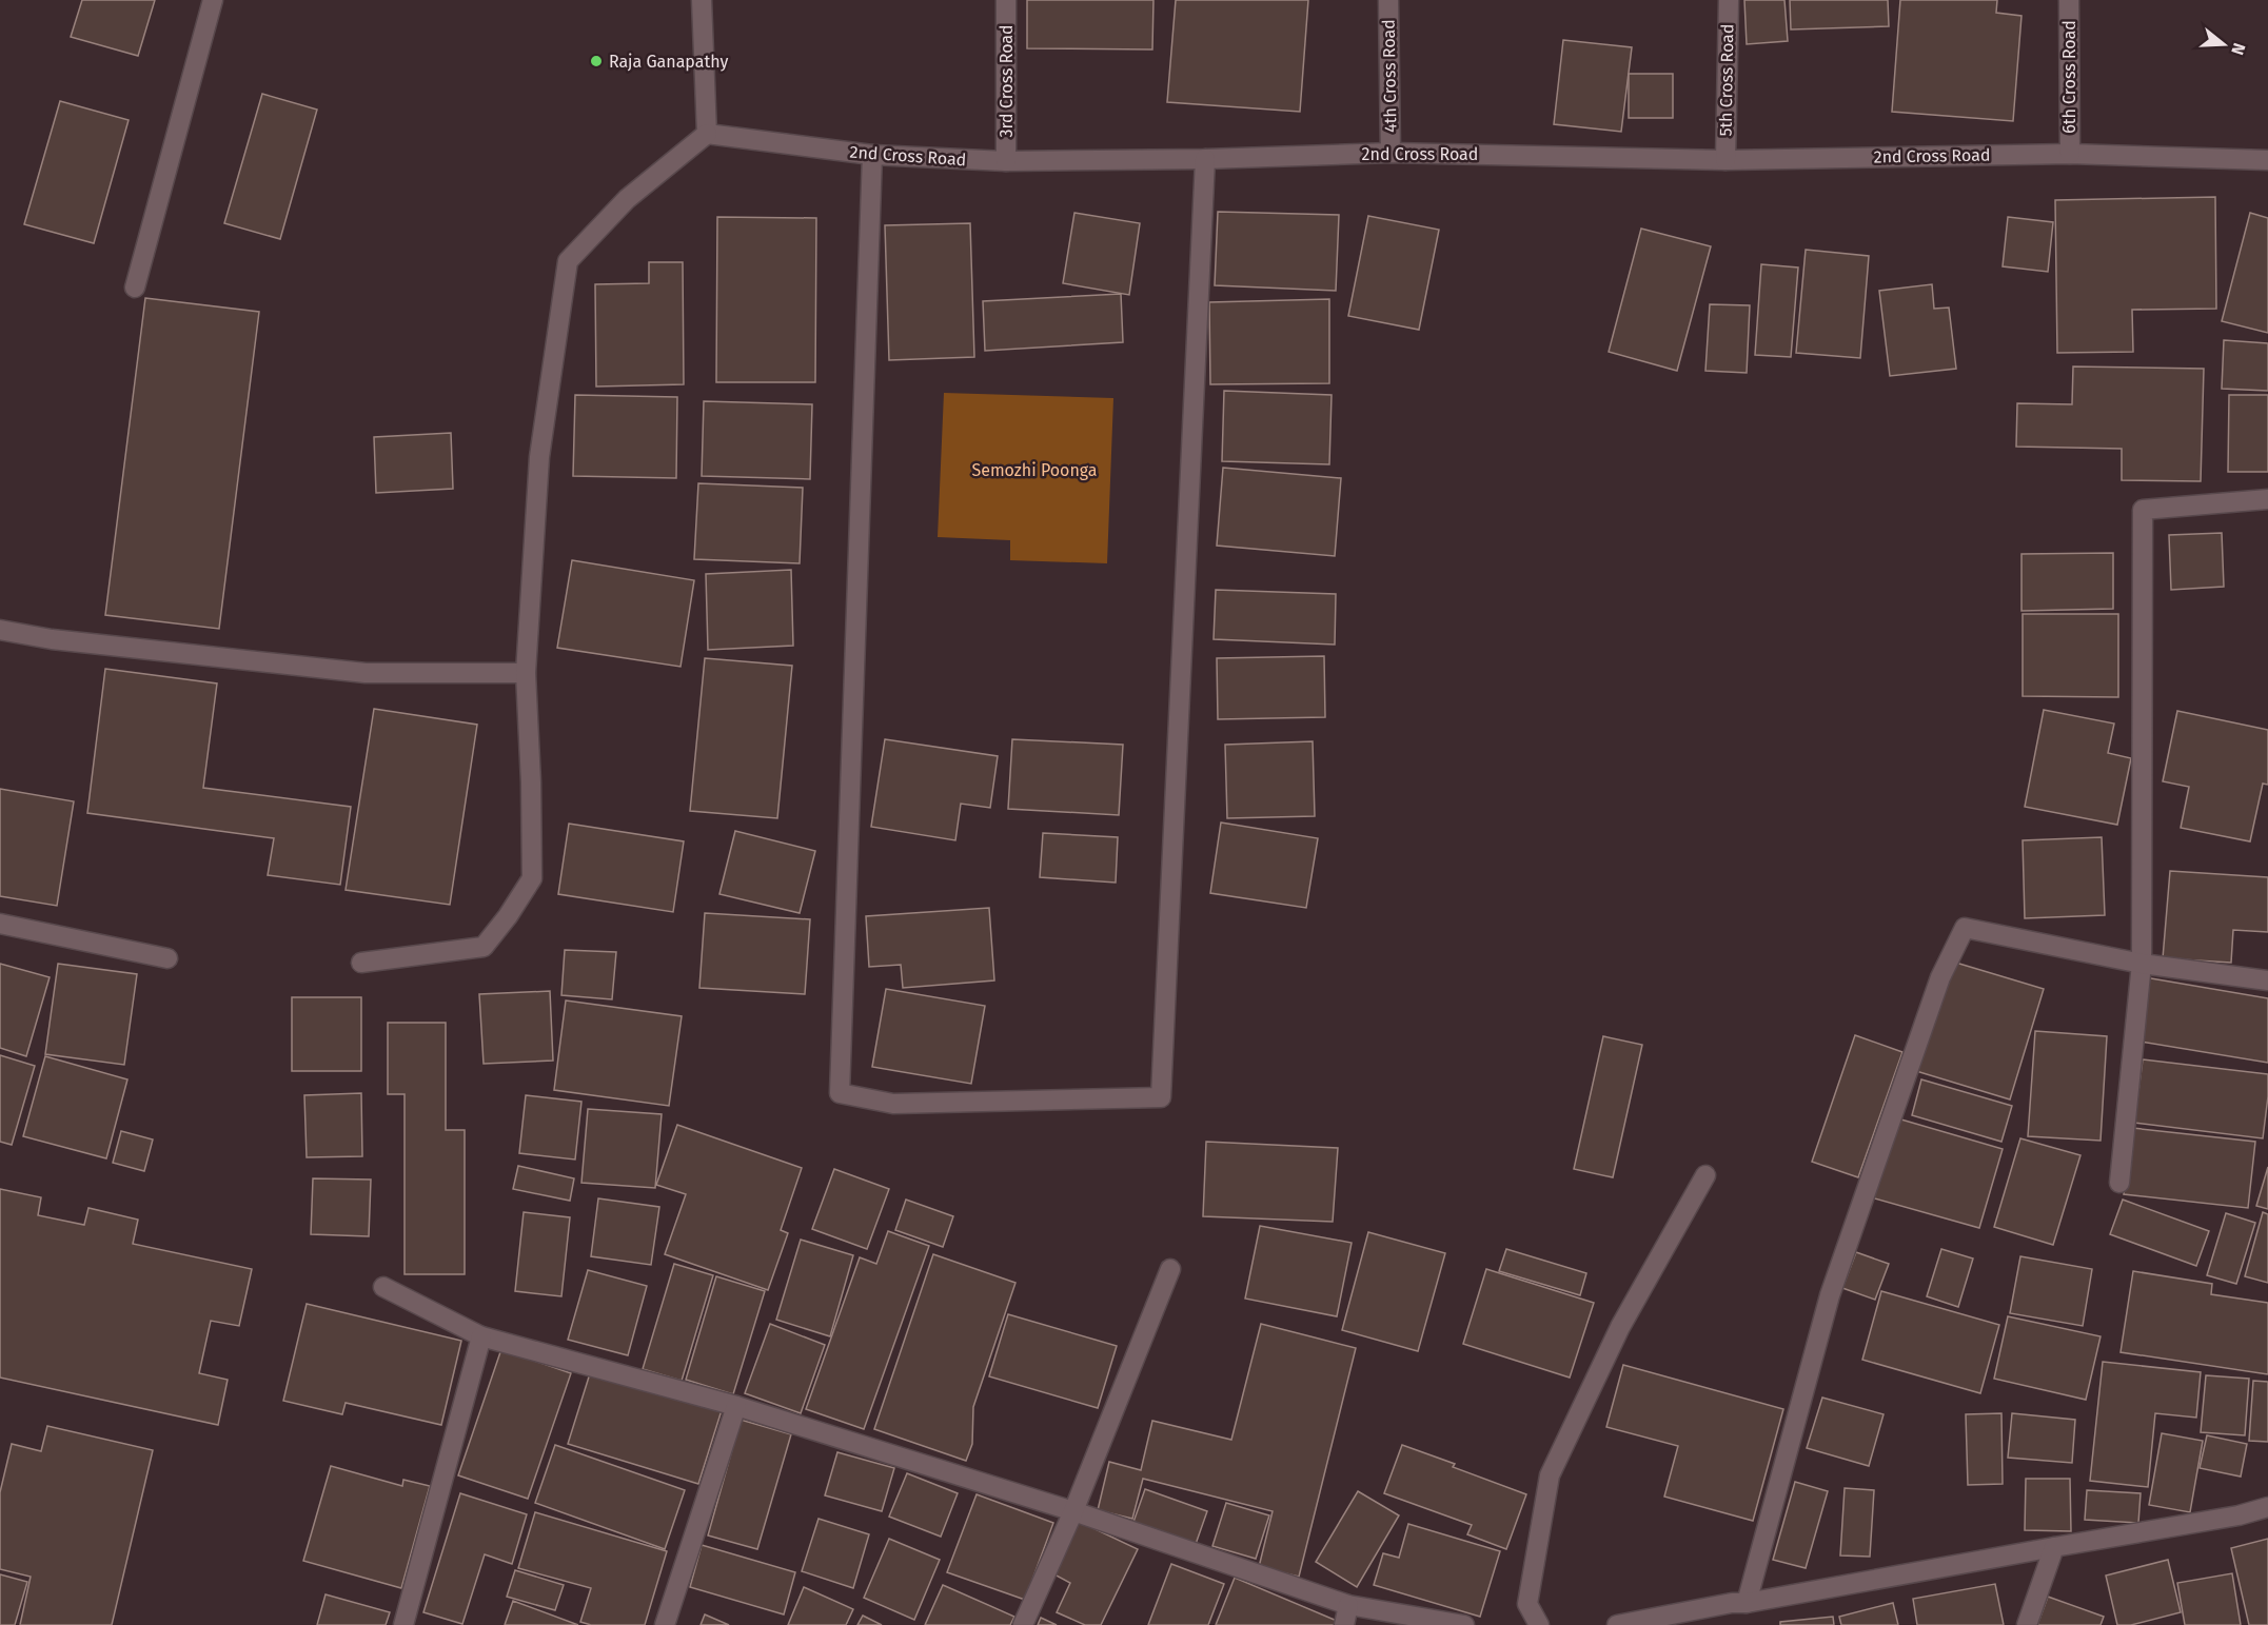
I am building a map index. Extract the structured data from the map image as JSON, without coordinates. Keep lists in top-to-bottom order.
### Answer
{
  "streets": {
    "street": [
      "4th Cross Road",
      "6th Cross Road",
      "5th Cross Road",
      "3rd Cross Road",
      "2nd Cross Road"
    ]
  },
  "crossings": [
    ["4th Cross Road", "2nd Cross Road"],
    ["6th Cross Road", "2nd Cross Road"],
    ["5th Cross Road", "2nd Cross Road"],
    ["3rd Cross Road", "2nd Cross Road"]
  ],
  "parks": ["Semozhi Poonga"],
  "places": ["Raja Ganapathy"],
  "north": "right"
}
